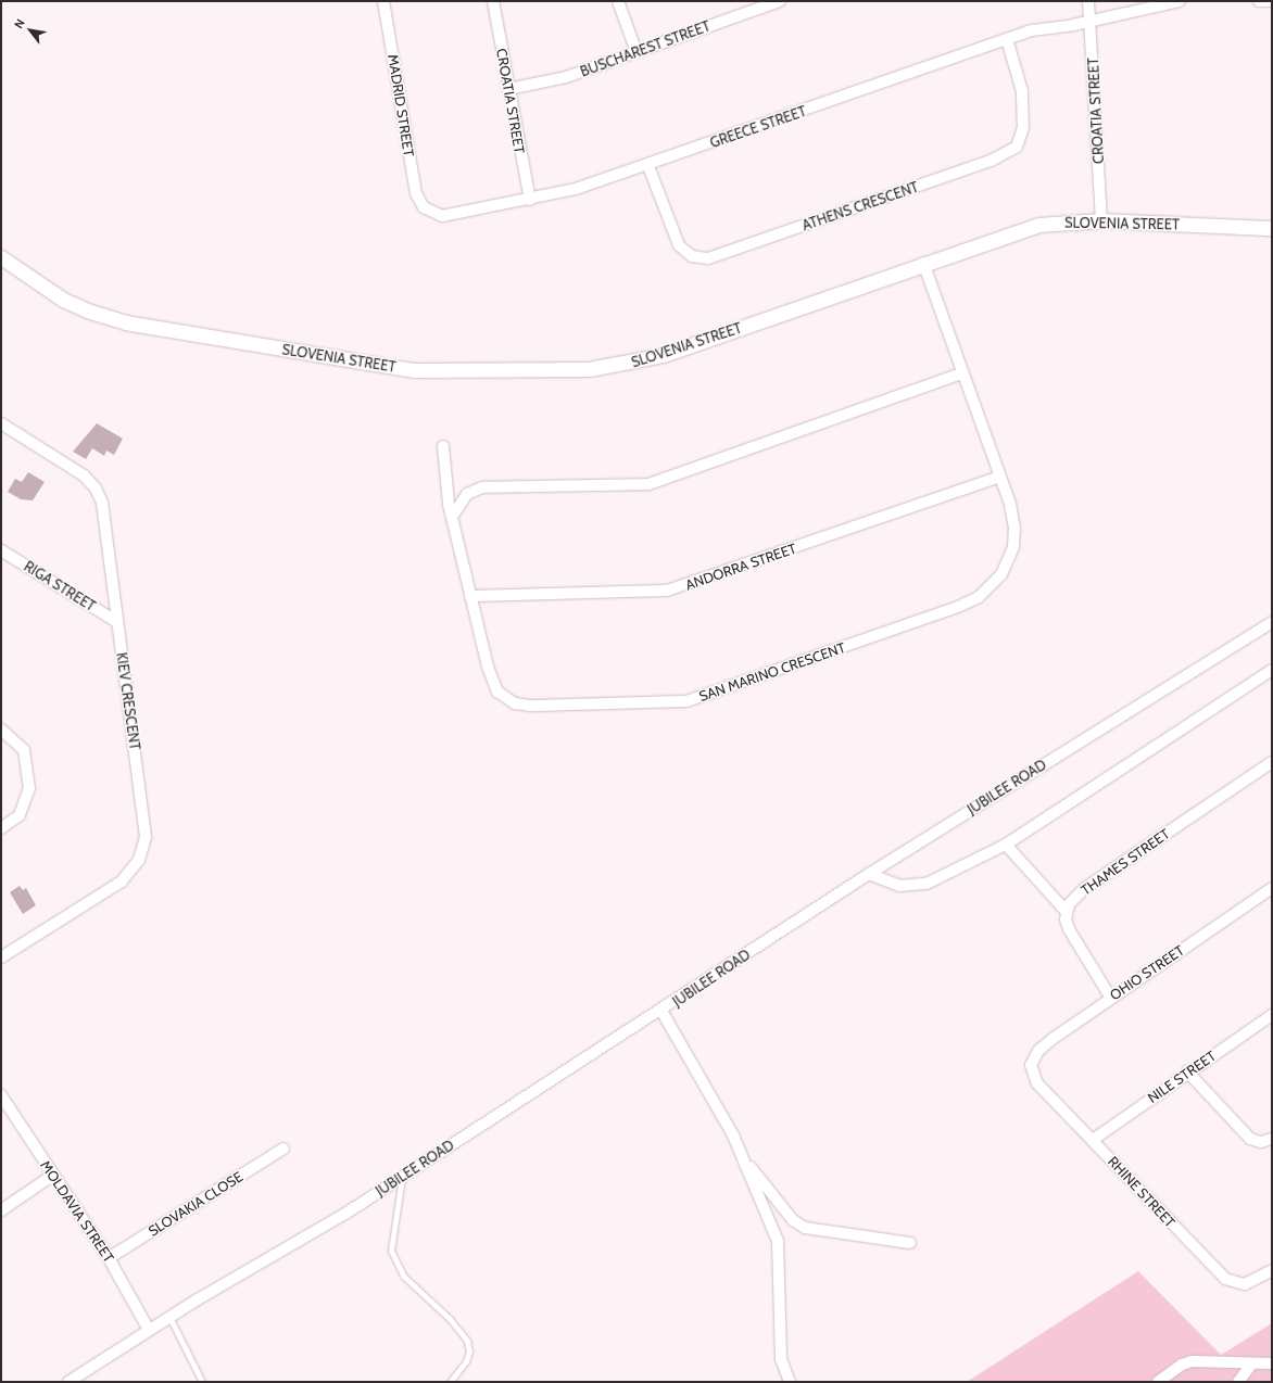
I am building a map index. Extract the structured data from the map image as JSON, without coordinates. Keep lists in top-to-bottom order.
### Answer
{
  "streets": {
    "street": [
      "BUSCHAREST STREET",
      "CROATIA STREET",
      "MADRID STREET",
      "GREECE STREET",
      "ATHENS CRESCENT",
      "SLOVENIA STREET",
      "ANDORRA STREET",
      "RIGA STREET",
      "SAN MARINO CRESCENT",
      "KIEV CRESCENT",
      "JUBILEE ROAD",
      "THAMES STREET",
      "OHIO STREET",
      "NILE STREET",
      "RHINE STREET",
      "SLOVAKIA CLOSE",
      "MOLDAVIA STREET"
    ]
  },
  "crossings": [
    ["BUSCHAREST STREET", "CROATIA STREET"],
    ["CROATIA STREET", "GREECE STREET"],
    ["CROATIA STREET", "SLOVENIA STREET"],
    ["MADRID STREET", "GREECE STREET"],
    ["GREECE STREET", "ATHENS CRESCENT"],
    ["SLOVENIA STREET", "SAN MARINO CRESCENT"],
    ["ANDORRA STREET", "SAN MARINO CRESCENT"],
    ["RIGA STREET", "KIEV CRESCENT"],
    ["JUBILEE ROAD", "MOLDAVIA STREET"],
    ["OHIO STREET", "RHINE STREET"],
    ["NILE STREET", "RHINE STREET"],
    ["SLOVAKIA CLOSE", "MOLDAVIA STREET"]
  ],
  "north": "top left"
}
